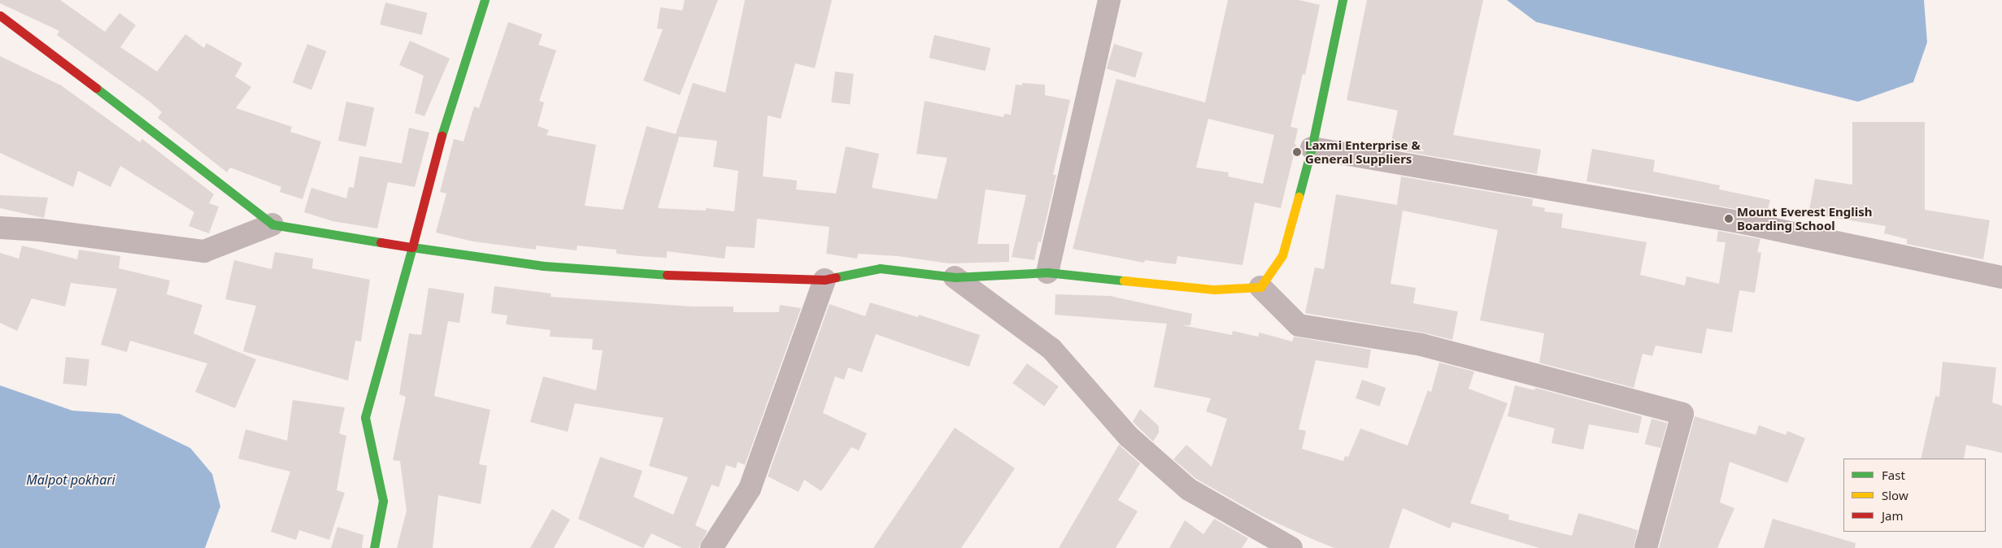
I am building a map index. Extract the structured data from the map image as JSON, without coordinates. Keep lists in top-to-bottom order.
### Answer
{
  "water": ["Malpot pokhari"],
  "places": ["Laxmi Enterprise & General Suppliers", "Mount Everest English Boarding School"],
  "legend": ["Fast", "Slow", "Jam"]
}
